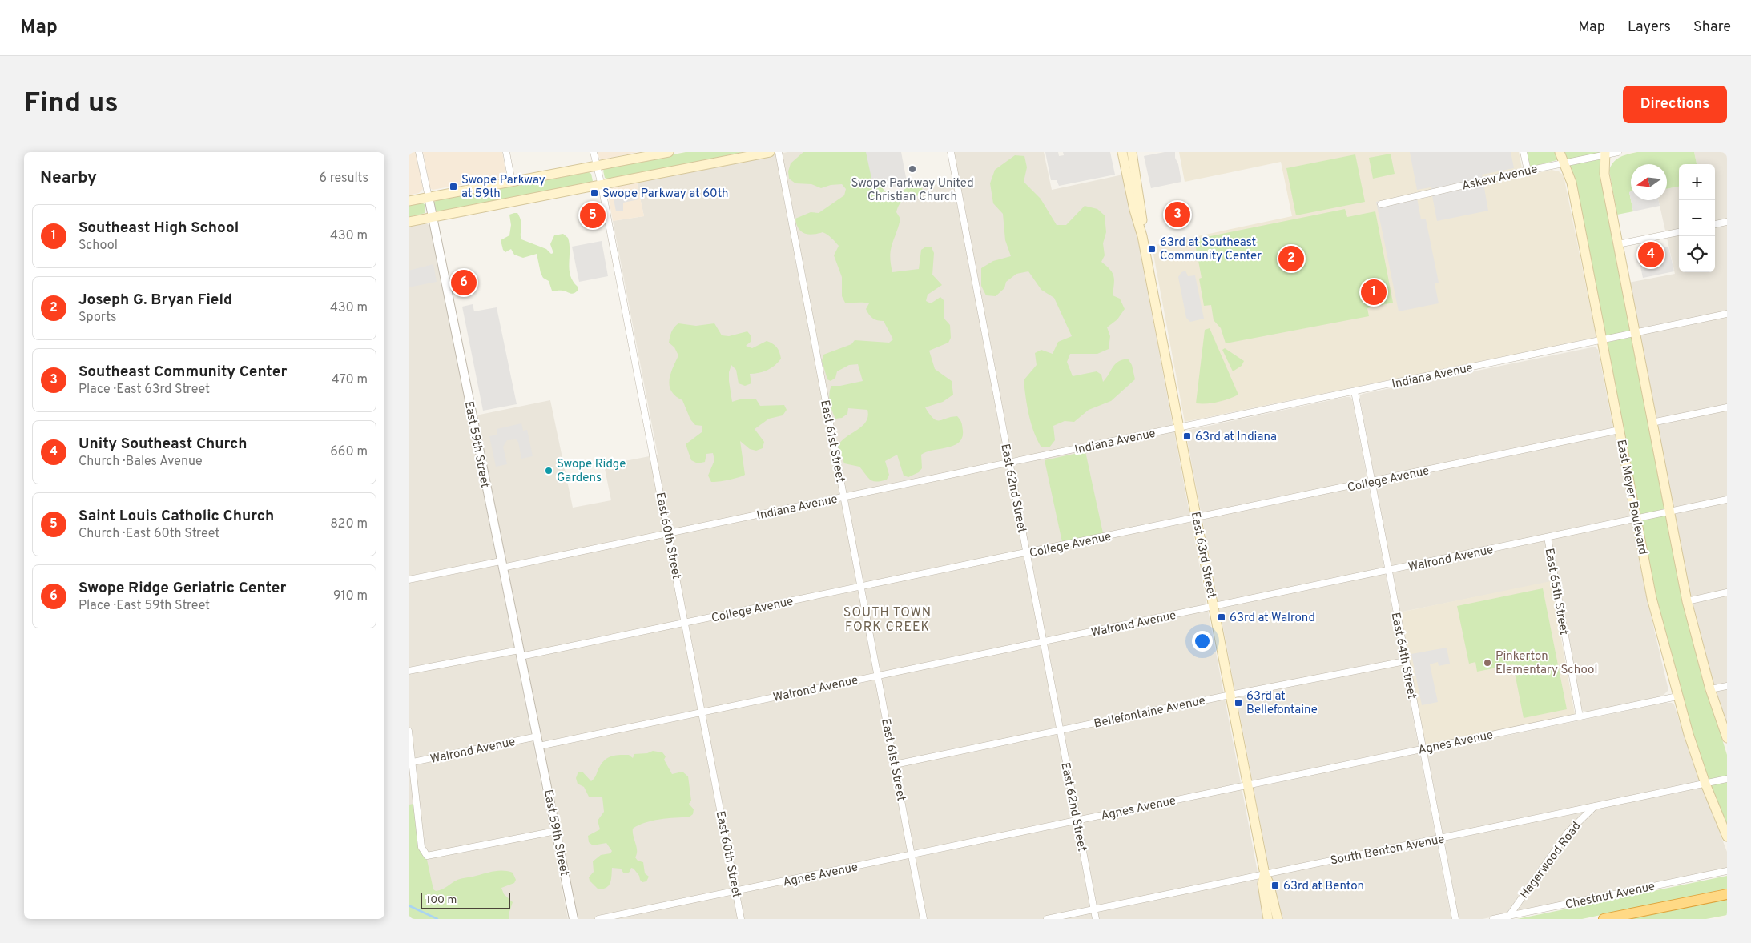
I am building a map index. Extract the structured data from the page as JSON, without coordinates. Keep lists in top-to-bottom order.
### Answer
{
  "streets": {
    "main road": ["East Meyer Boulevard", "East 63rd Street"],
    "street": [
      "Askew Avenue",
      "Indiana Avenue",
      "East 61st Street",
      "East 59th Street",
      "College Avenue",
      "East 62nd Street",
      "East 60th Street",
      "Walrond Avenue",
      "East 65th Street",
      "East 64th Street",
      "Bellefontaine Avenue",
      "Agnes Avenue",
      "South Benton Avenue",
      "Hagerwood Road",
      "Chestnut Avenue"
    ]
  },
  "crossings": [
    ["Askew Avenue", "East Meyer Boulevard"],
    ["Indiana Avenue", "East 61st Street"],
    ["Indiana Avenue", "East 59th Street"],
    ["Indiana Avenue", "East 62nd Street"],
    ["Indiana Avenue", "East Meyer Boulevard"],
    ["Indiana Avenue", "East 60th Street"],
    ["Indiana Avenue", "East 63rd Street"],
    ["Indiana Avenue", "East 64th Street"],
    ["East 61st Street", "College Avenue"],
    ["East 61st Street", "Walrond Avenue"],
    ["East 61st Street", "Bellefontaine Avenue"],
    ["East 61st Street", "Agnes Avenue"],
    ["East 59th Street", "College Avenue"],
    ["East 59th Street", "Walrond Avenue"],
    ["College Avenue", "East 62nd Street"],
    ["College Avenue", "East Meyer Boulevard"],
    ["College Avenue", "East 60th Street"],
    ["College Avenue", "East 63rd Street"],
    ["College Avenue", "East 64th Street"],
    ["East 62nd Street", "Walrond Avenue"],
    ["East 62nd Street", "Bellefontaine Avenue"],
    ["East 62nd Street", "Agnes Avenue"],
    ["East 62nd Street", "South Benton Avenue"],
    ["East Meyer Boulevard", "Walrond Avenue"],
    ["East Meyer Boulevard", "Agnes Avenue"],
    ["East Meyer Boulevard", "South Benton Avenue"],
    ["East 60th Street", "Walrond Avenue"],
    ["East 60th Street", "Agnes Avenue"],
    ["East 63rd Street", "Walrond Avenue"],
    ["East 63rd Street", "Bellefontaine Avenue"],
    ["East 63rd Street", "Agnes Avenue"],
    ["East 63rd Street", "South Benton Avenue"],
    ["Walrond Avenue", "East 65th Street"],
    ["Walrond Avenue", "East 64th Street"],
    ["East 65th Street", "Agnes Avenue"],
    ["East 64th Street", "Bellefontaine Avenue"],
    ["East 64th Street", "Agnes Avenue"],
    ["East 64th Street", "South Benton Avenue"],
    ["South Benton Avenue", "Hagerwood Road"],
    ["Hagerwood Road", "Chestnut Avenue"]
  ],
  "districts": ["SOUTH TOWN FORK CREEK"],
  "places": {
    "other": ["Swope Parkway United Christian Church", "Swope Ridge Gardens", "Pinkerton Elementary School"],
    "transit": [
      "Swope Parkway at 59th",
      "Swope Parkway at 60th",
      "63rd at Southeast Community Center",
      "63rd at Indiana",
      "63rd at Walrond",
      "63rd at Bellefontaine",
      "63rd at Benton"
    ]
  },
  "scale_bar": "100 m",
  "north": "left",
  "page": {
    "header": "Map",
    "nav": ["Map", "Layers", "Share"],
    "buttons": "Directions",
    "title": "Find us",
    "heading": ["Nearby", "6 results"],
    "map_buttons": ["+", "−"],
    "pins": [
      "3",
      "5",
      "4",
      "2",
      "6",
      "1"
    ],
    "list": [
      {
        "mark": "1",
        "name": "Southeast High School",
        "note": "School",
        "value": "430 m"
      },
      {
        "mark": "2",
        "name": "Joseph G. Bryan Field",
        "note": "Sports",
        "value": "430 m"
      },
      {
        "mark": "3",
        "name": "Southeast Community Center",
        "note": "Place · East 63rd Street",
        "value": "470 m"
      },
      {
        "mark": "4",
        "name": "Unity Southeast Church",
        "note": "Church · Bales Avenue",
        "value": "660 m"
      },
      {
        "mark": "5",
        "name": "Saint Louis Catholic Church",
        "note": "Church · East 60th Street",
        "value": "820 m"
      },
      {
        "mark": "6",
        "name": "Swope Ridge Geriatric Center",
        "note": "Place · East 59th Street",
        "value": "910 m"
      }
    ],
    "scale": "100 m"
  }
}
